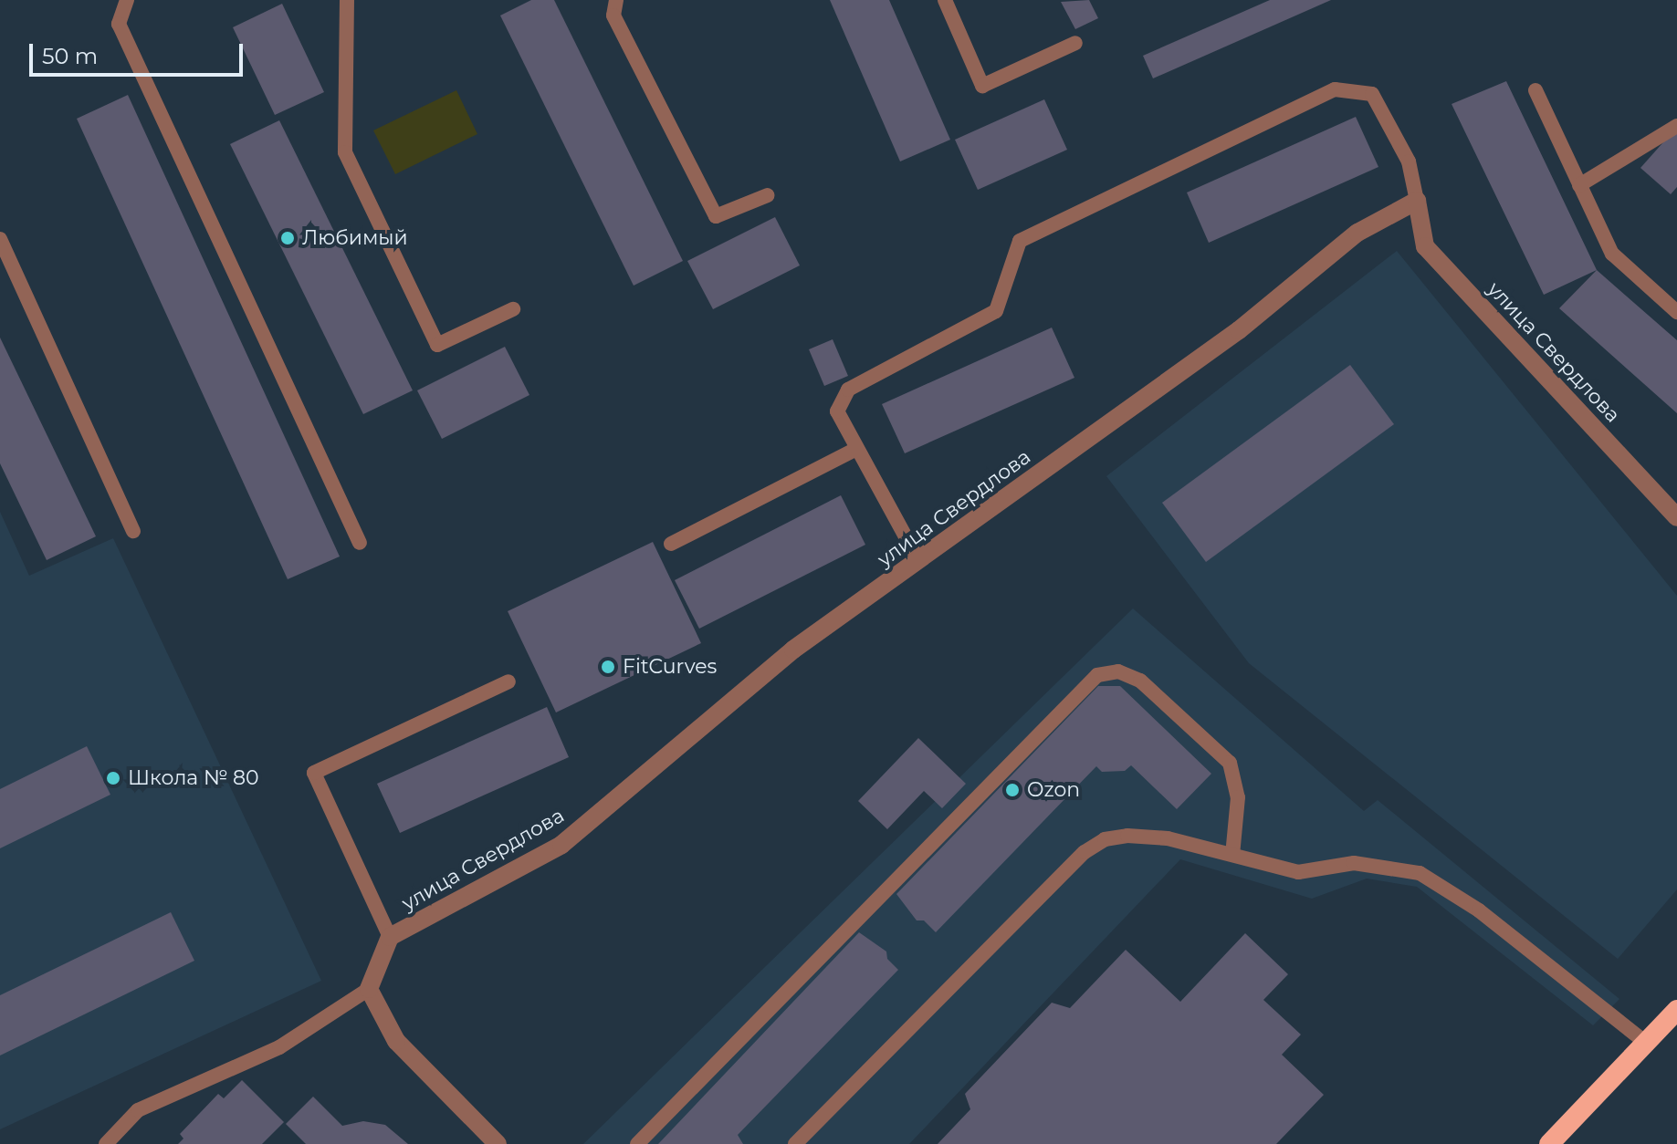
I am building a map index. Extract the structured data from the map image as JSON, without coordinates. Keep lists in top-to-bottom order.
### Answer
{
  "streets": {
    "street": ["улица Свердлова"]
  },
  "places": [
    "Любимый",
    "FitCurves",
    "Школа № 80",
    "Ozon"
  ],
  "scale_bar": "50 m"
}
